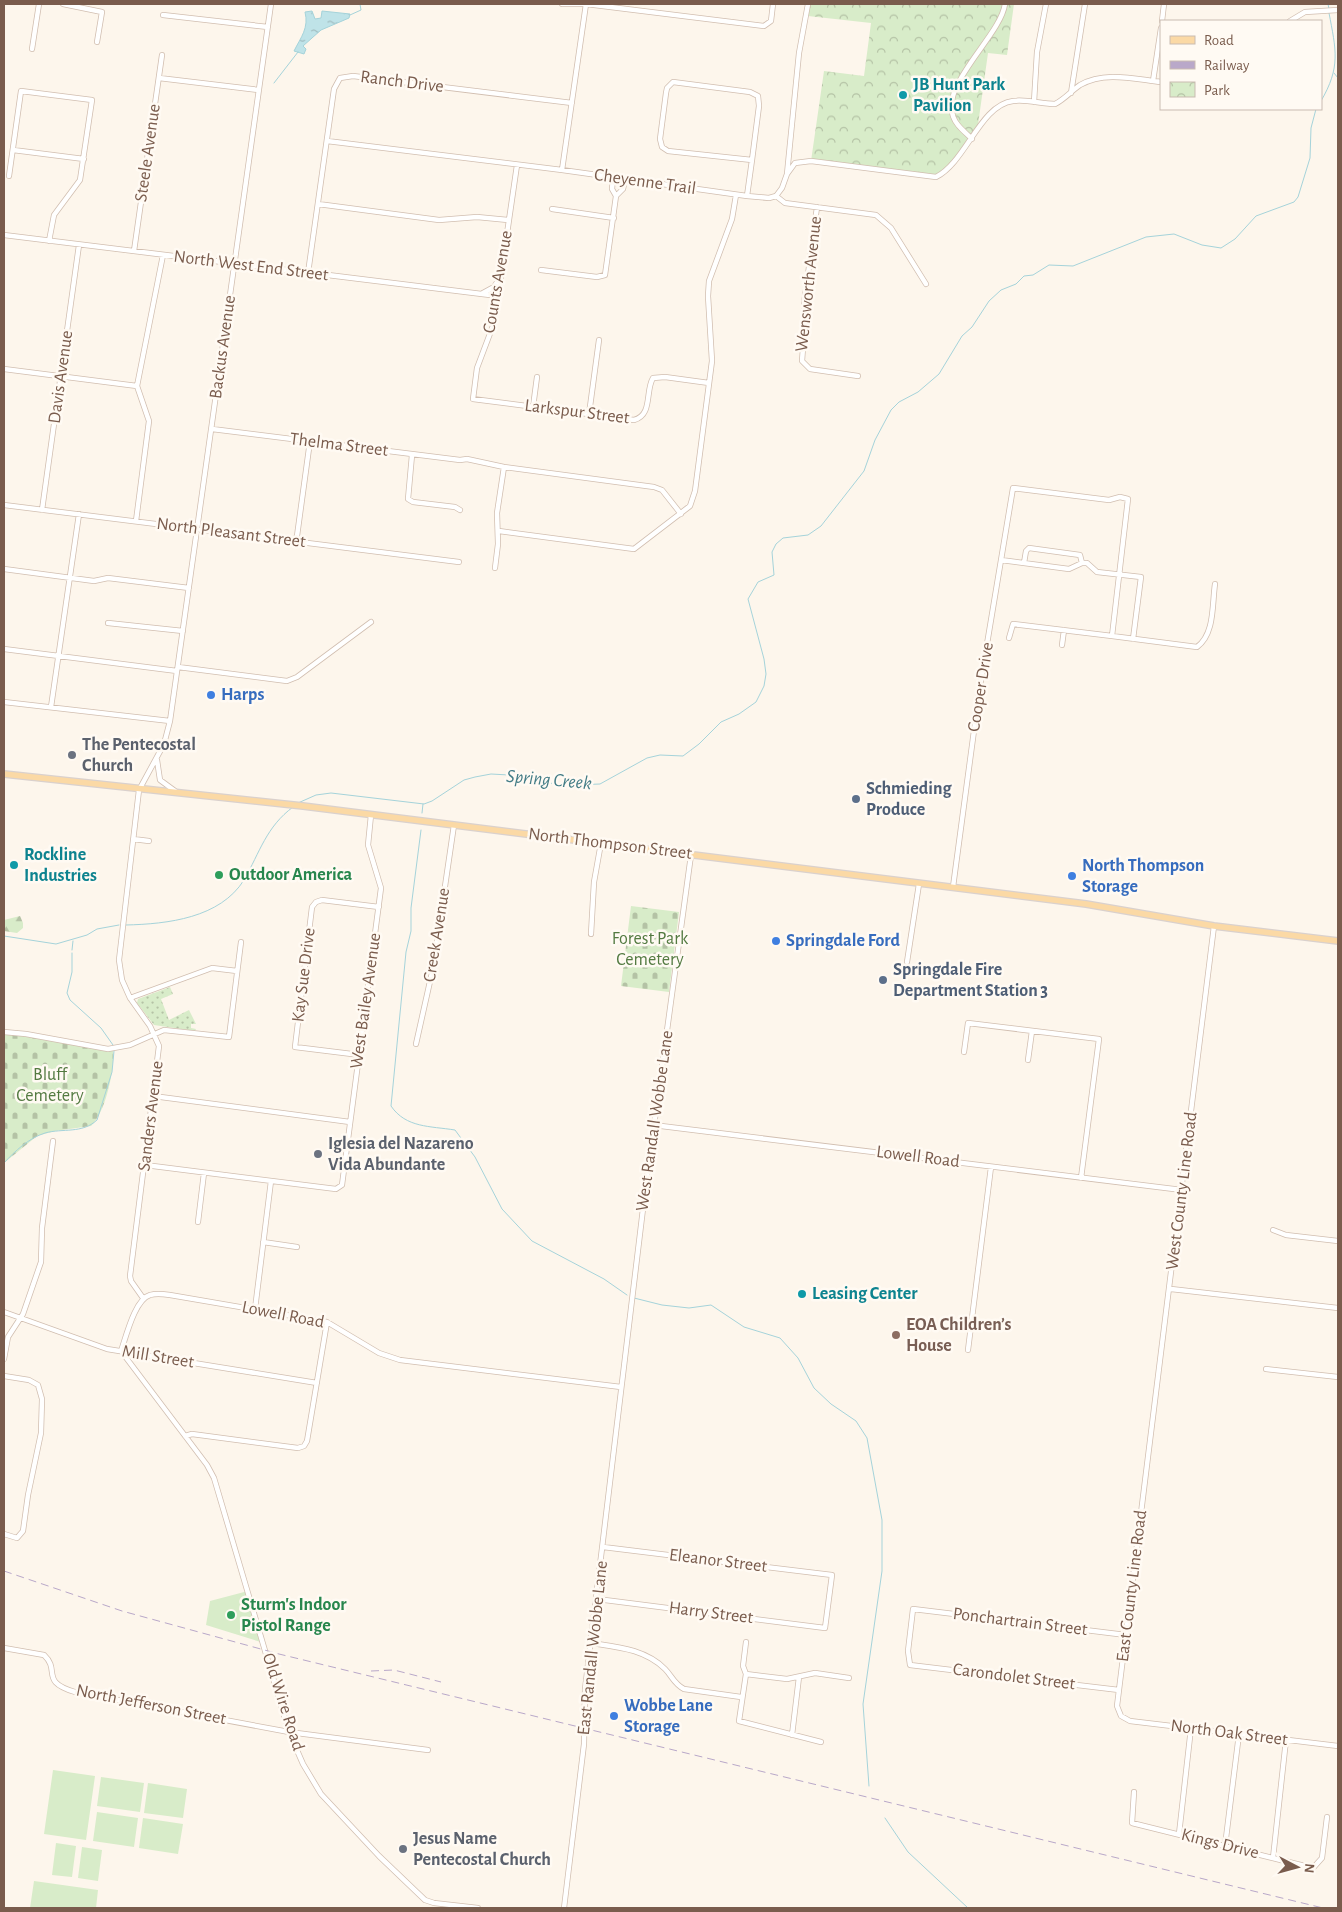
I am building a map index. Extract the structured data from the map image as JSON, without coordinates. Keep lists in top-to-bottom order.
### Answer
{
  "streets": {
    "main road": ["North Thompson Street"],
    "street": [
      "Ranch Drive",
      "Steele Avenue",
      "Cheyenne Trail",
      "North West End Street",
      "Counts Avenue",
      "Wensworth Avenue",
      "Backus Avenue",
      "Davis Avenue",
      "Larkspur Street",
      "Thelma Street",
      "North Pleasant Street",
      "Cooper Drive",
      "Creek Avenue",
      "Kay Sue Drive",
      "West Bailey Avenue",
      "Sanders Avenue",
      "West Randall Wobbe Lane",
      "Lowell Road",
      "West County Line Road",
      "Mill Street",
      "Eleanor Street",
      "East County Line Road",
      "Harry Street",
      "Ponchartrain Street",
      "East Randall Wobbe Lane",
      "Carondolet Street",
      "Old Wire Road",
      "North Jefferson Street",
      "North Oak Street",
      "Kings Drive"
    ]
  },
  "crossings": [
    ["Ranch Drive", "Cheyenne Trail"],
    ["Ranch Drive", "North West End Street"],
    ["Steele Avenue", "North West End Street"],
    ["Cheyenne Trail", "Counts Avenue"],
    ["Cheyenne Trail", "Wensworth Avenue"],
    ["North West End Street", "Counts Avenue"],
    ["North West End Street", "Backus Avenue"],
    ["North West End Street", "Davis Avenue"],
    ["Counts Avenue", "Larkspur Street"],
    ["Backus Avenue", "Thelma Street"],
    ["Backus Avenue", "North Pleasant Street"],
    ["Backus Avenue", "North Thompson Street"],
    ["Davis Avenue", "North Pleasant Street"],
    ["Cooper Drive", "North Thompson Street"],
    ["North Thompson Street", "Creek Avenue"],
    ["North Thompson Street", "West Bailey Avenue"],
    ["North Thompson Street", "West Randall Wobbe Lane"],
    ["North Thompson Street", "West County Line Road"],
    ["Kay Sue Drive", "West Bailey Avenue"],
    ["Sanders Avenue", "Lowell Road"],
    ["West Randall Wobbe Lane", "Lowell Road"],
    ["West Randall Wobbe Lane", "East Randall Wobbe Lane"],
    ["Lowell Road", "West County Line Road"],
    ["Lowell Road", "East Randall Wobbe Lane"],
    ["West County Line Road", "East County Line Road"],
    ["Mill Street", "Old Wire Road"],
    ["Eleanor Street", "Harry Street"],
    ["Eleanor Street", "East Randall Wobbe Lane"],
    ["East County Line Road", "Ponchartrain Street"],
    ["East County Line Road", "Carondolet Street"],
    ["East County Line Road", "North Oak Street"],
    ["Harry Street", "East Randall Wobbe Lane"],
    ["Ponchartrain Street", "Carondolet Street"],
    ["Old Wire Road", "North Jefferson Street"]
  ],
  "water": ["Spring Creek"],
  "parks": ["Forest Park Cemetery", "Bluff Cemetery"],
  "places": [
    "JB Hunt Park Pavilion",
    "Harps",
    "The Pentecostal Church",
    "Schmieding Produce",
    "Rockline Industries",
    "Outdoor America",
    "North Thompson Storage",
    "Springdale Ford",
    "Springdale Fire Department Station 3",
    "Iglesia del Nazareno Vida Abundante",
    "Leasing Center",
    "EOA Children’s House",
    "Sturm's Indoor Pistol Range",
    "Wobbe Lane Storage",
    "Jesus Name Pentecostal Church"
  ],
  "legend": ["Road", "Railway", "Park"],
  "north": "right"
}
